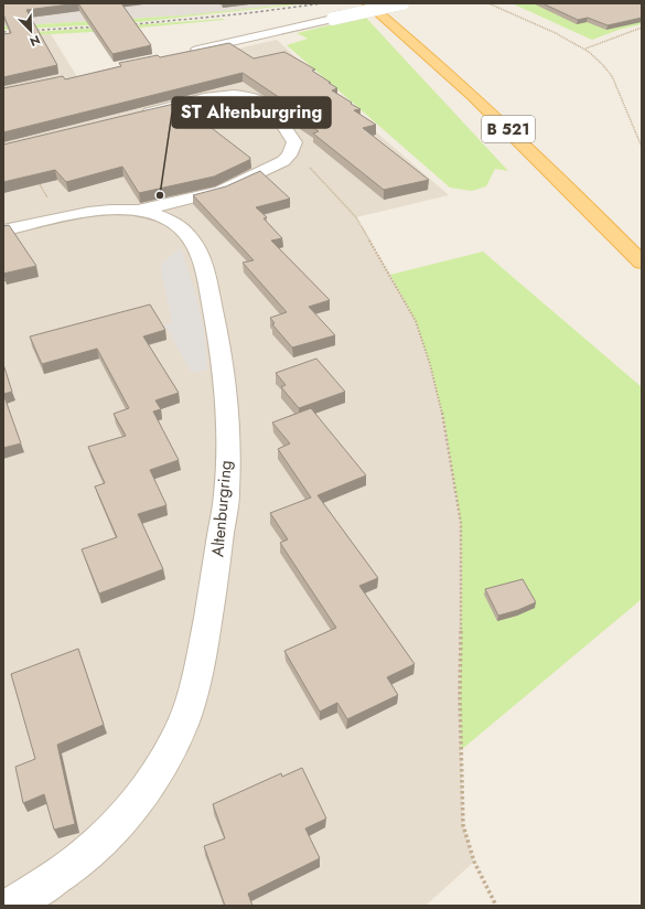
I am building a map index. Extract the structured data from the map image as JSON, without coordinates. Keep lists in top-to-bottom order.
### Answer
{
  "streets": {
    "main road": ["B 521"],
    "street": ["Altenburgring"]
  },
  "places": ["ST Altenburgring"],
  "north": "bottom right"
}
